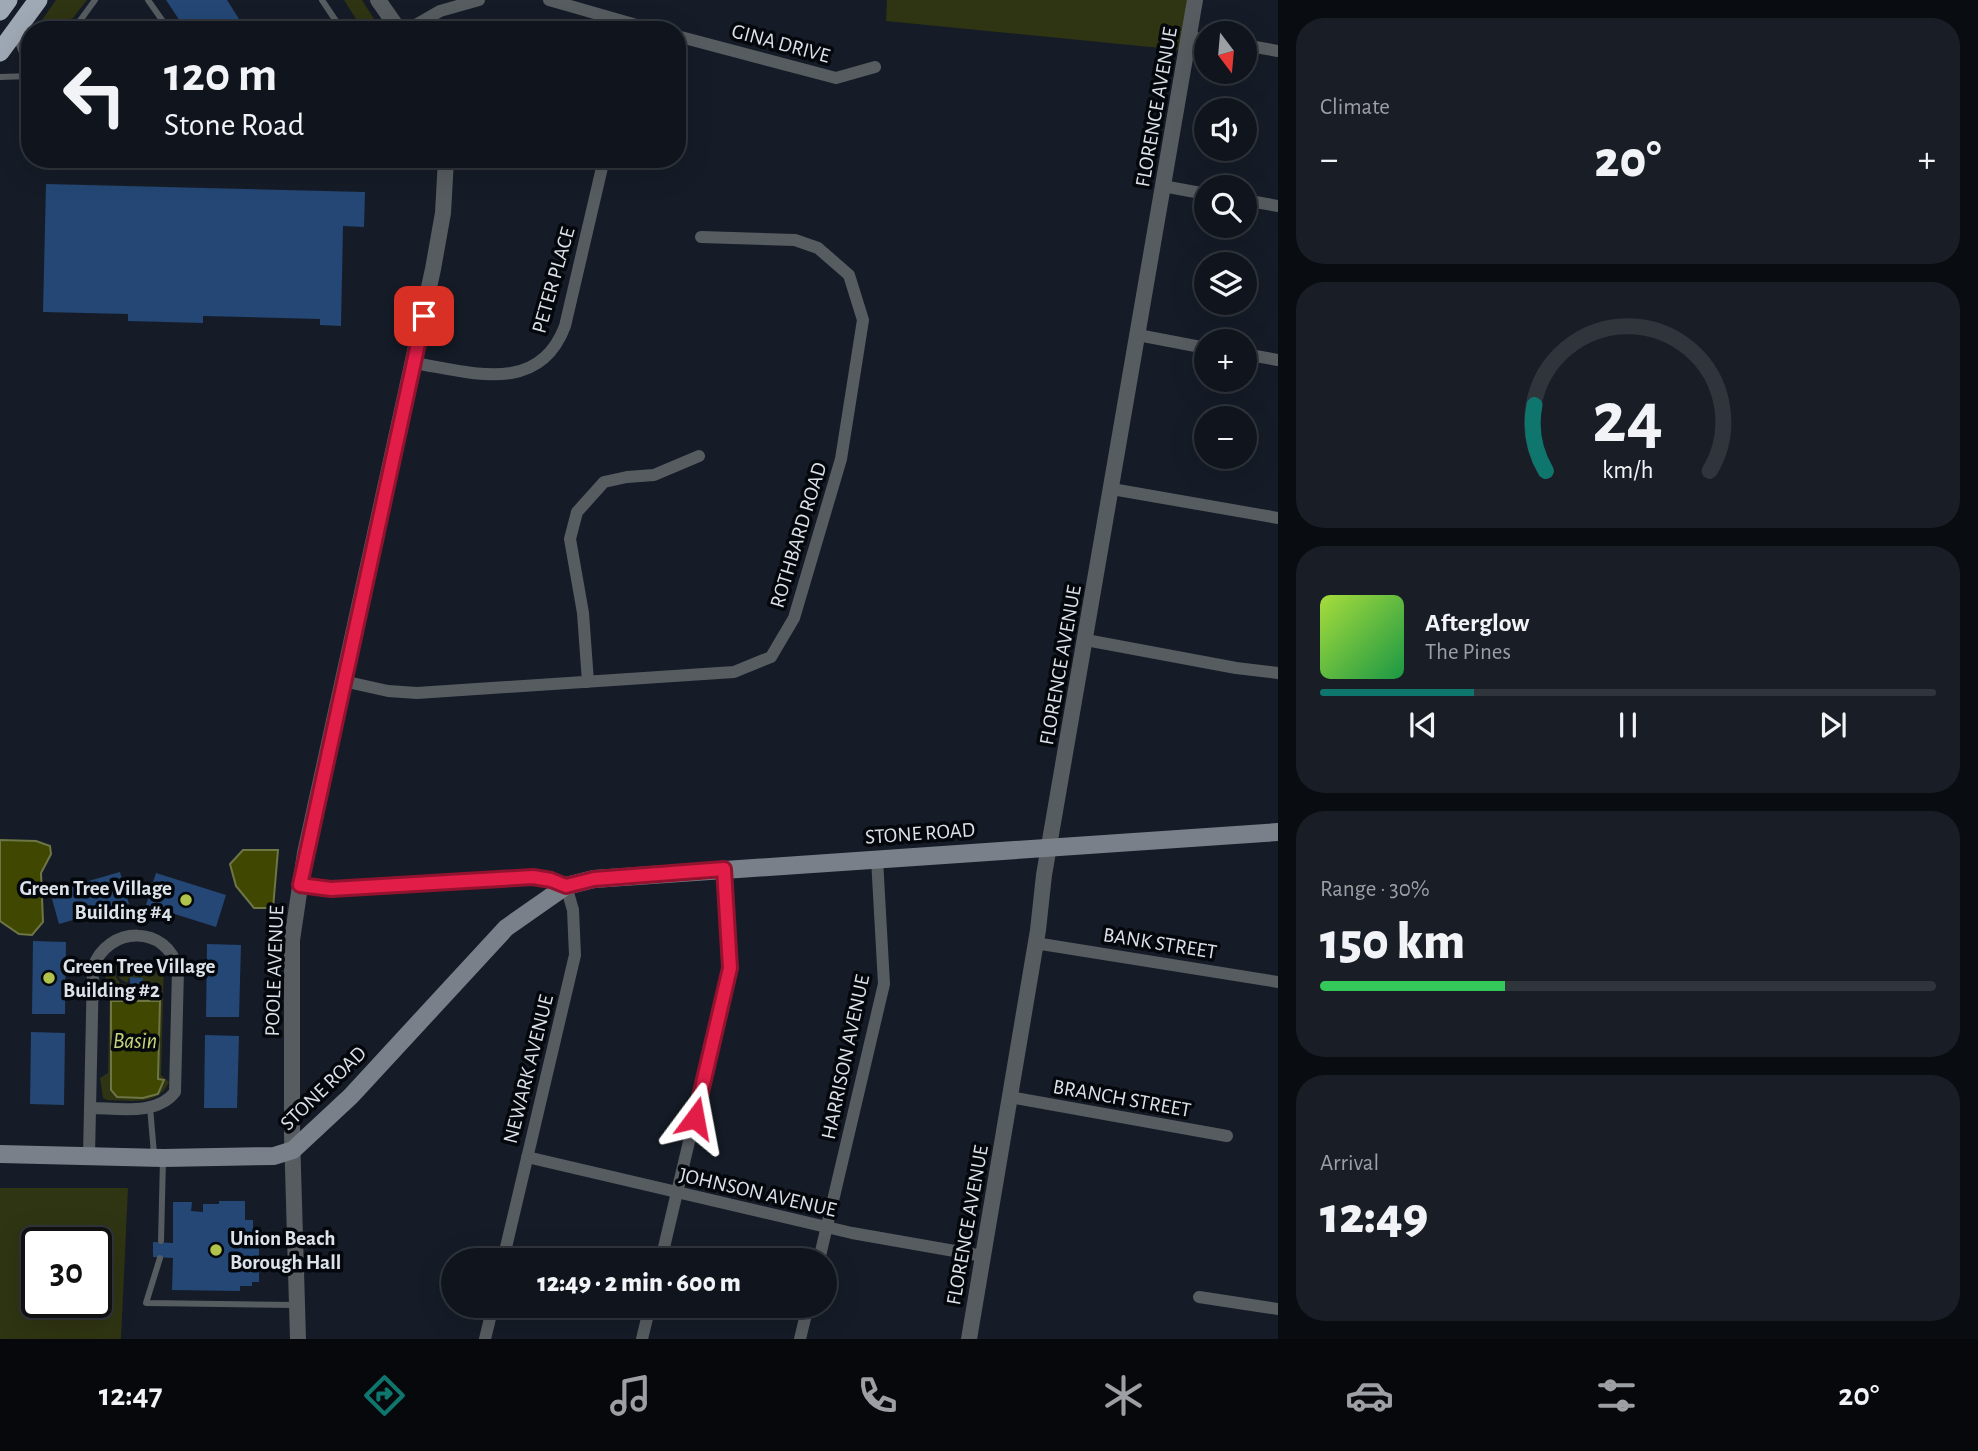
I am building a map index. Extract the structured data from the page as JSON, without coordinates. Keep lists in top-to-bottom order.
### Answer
{
  "streets": {
    "main road": ["STONE ROAD"],
    "street": [
      "GINA DRIVE",
      "FLORENCE AVENUE",
      "PETER PLACE",
      "ROTHBARD ROAD",
      "BANK STREET",
      "POOLE AVENUE",
      "HARRISON AVENUE",
      "NEWARK AVENUE",
      "BRANCH STREET",
      "JOHNSON AVENUE"
    ]
  },
  "crossings": [
    ["FLORENCE AVENUE", "STONE ROAD"],
    ["FLORENCE AVENUE", "BANK STREET"],
    ["FLORENCE AVENUE", "BRANCH STREET"],
    ["FLORENCE AVENUE", "JOHNSON AVENUE"],
    ["PETER PLACE", "POOLE AVENUE"],
    ["ROTHBARD ROAD", "POOLE AVENUE"],
    ["STONE ROAD", "POOLE AVENUE"],
    ["STONE ROAD", "HARRISON AVENUE"],
    ["STONE ROAD", "NEWARK AVENUE"],
    ["HARRISON AVENUE", "JOHNSON AVENUE"],
    ["NEWARK AVENUE", "JOHNSON AVENUE"]
  ],
  "water": ["Basin"],
  "places": ["Green Tree Village Building #4", "Green Tree Village Building #2", "Union Beach Borough Hall"],
  "north": "bottom",
  "page": {
    "tile": [
      "Climate",
      ["Range · 30%", "150 km"],
      ["Arrival", "12:49"]
    ],
    "map_buttons": ["+", "−"],
    "turn": ["120 m", "Stone Road"],
    "heat": ["−", "20°", "+"],
    "song": ["Afterglow", "The Pines"],
    "limit": "30",
    "trip": "12:49 · 2 min · 600 m",
    "tabs": ["12:47", "20°"],
    "gauge": ["24", "km/h"]
  }
}
